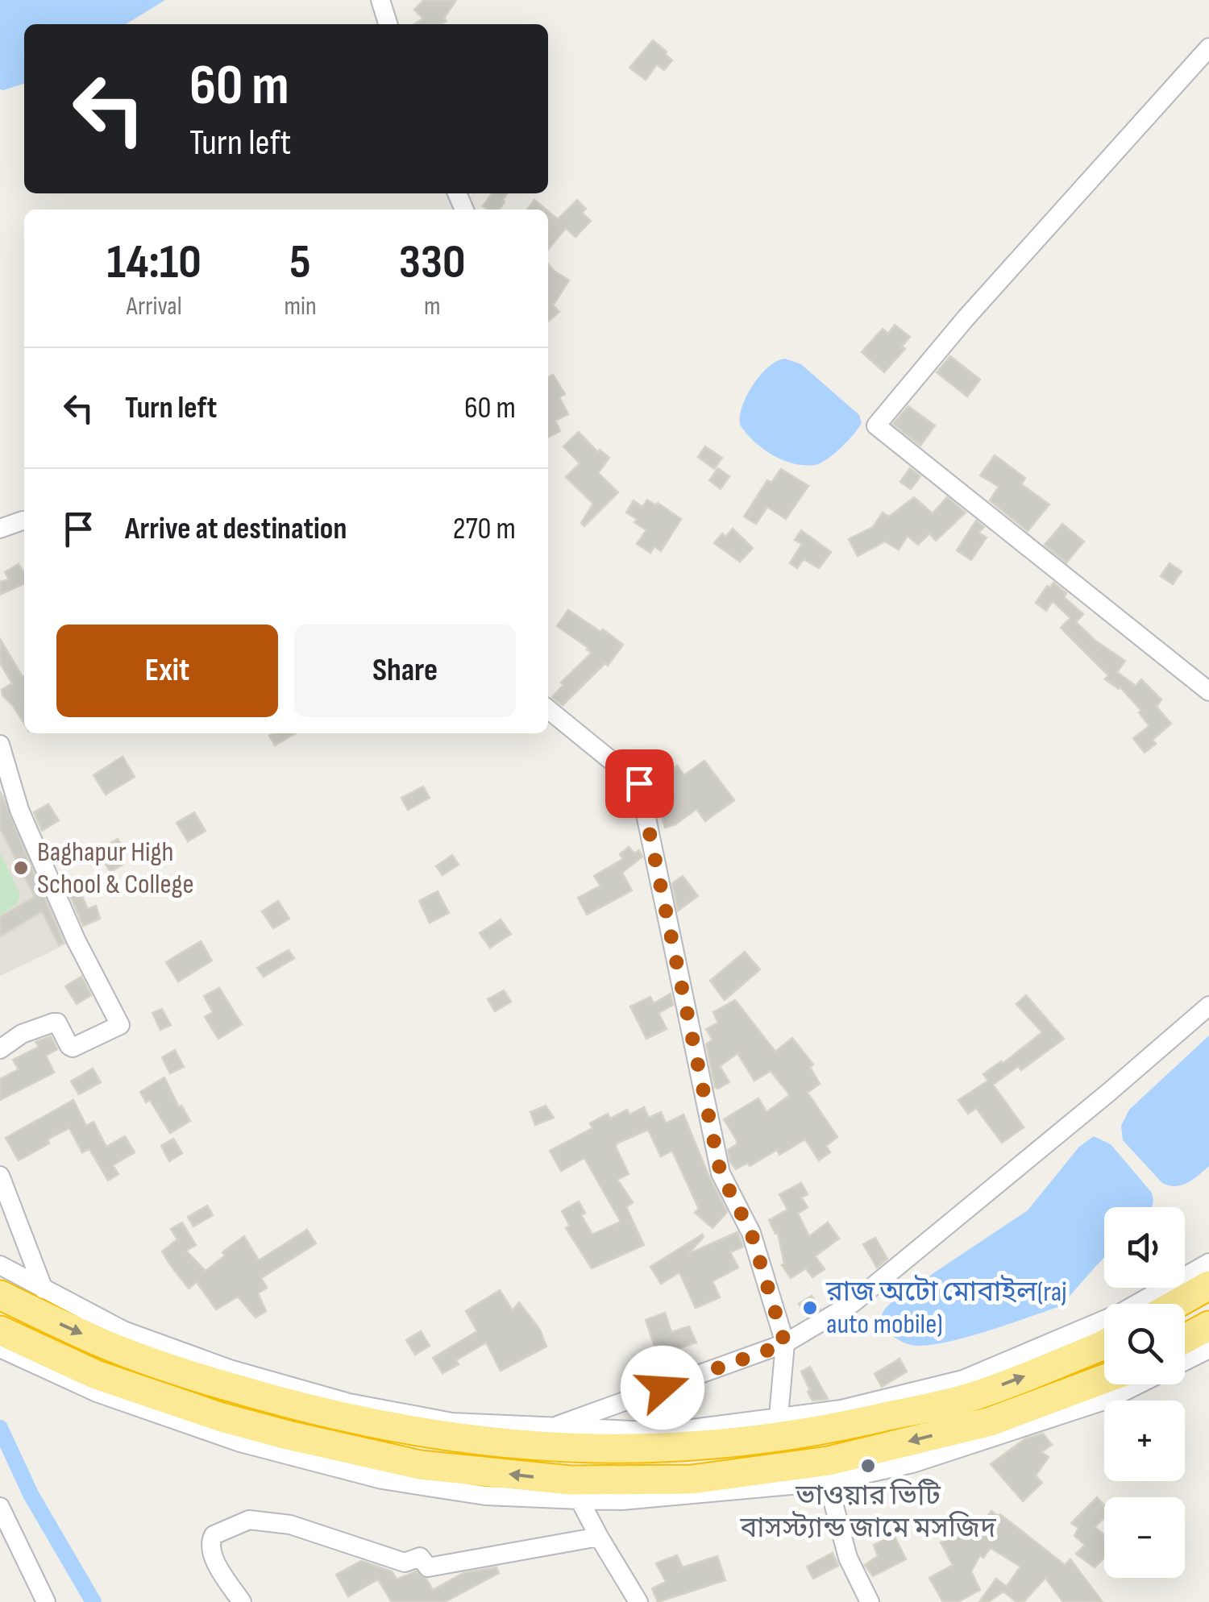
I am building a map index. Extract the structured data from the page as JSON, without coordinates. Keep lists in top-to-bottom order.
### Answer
{
  "places": ["Baghapur High School & College", "রাজ অটো মোবাইল(raj auto mobile)", "ভাওয়ার ভিটি বাসস্ট্যান্ড জামে মসজিদ"],
  "page": {
    "turn": ["60 m", "Turn left"],
    "eta": [
      "14:10",
      "Arrival",
      "5",
      "min",
      "330",
      "m"
    ],
    "list": [
      {
        "name": "Turn left",
        "value": "60 m"
      },
      {
        "name": "Arrive at destination",
        "value": "270 m"
      }
    ],
    "buttons": ["Exit", "Share"],
    "map_buttons": ["+", "−"]
  }
}
